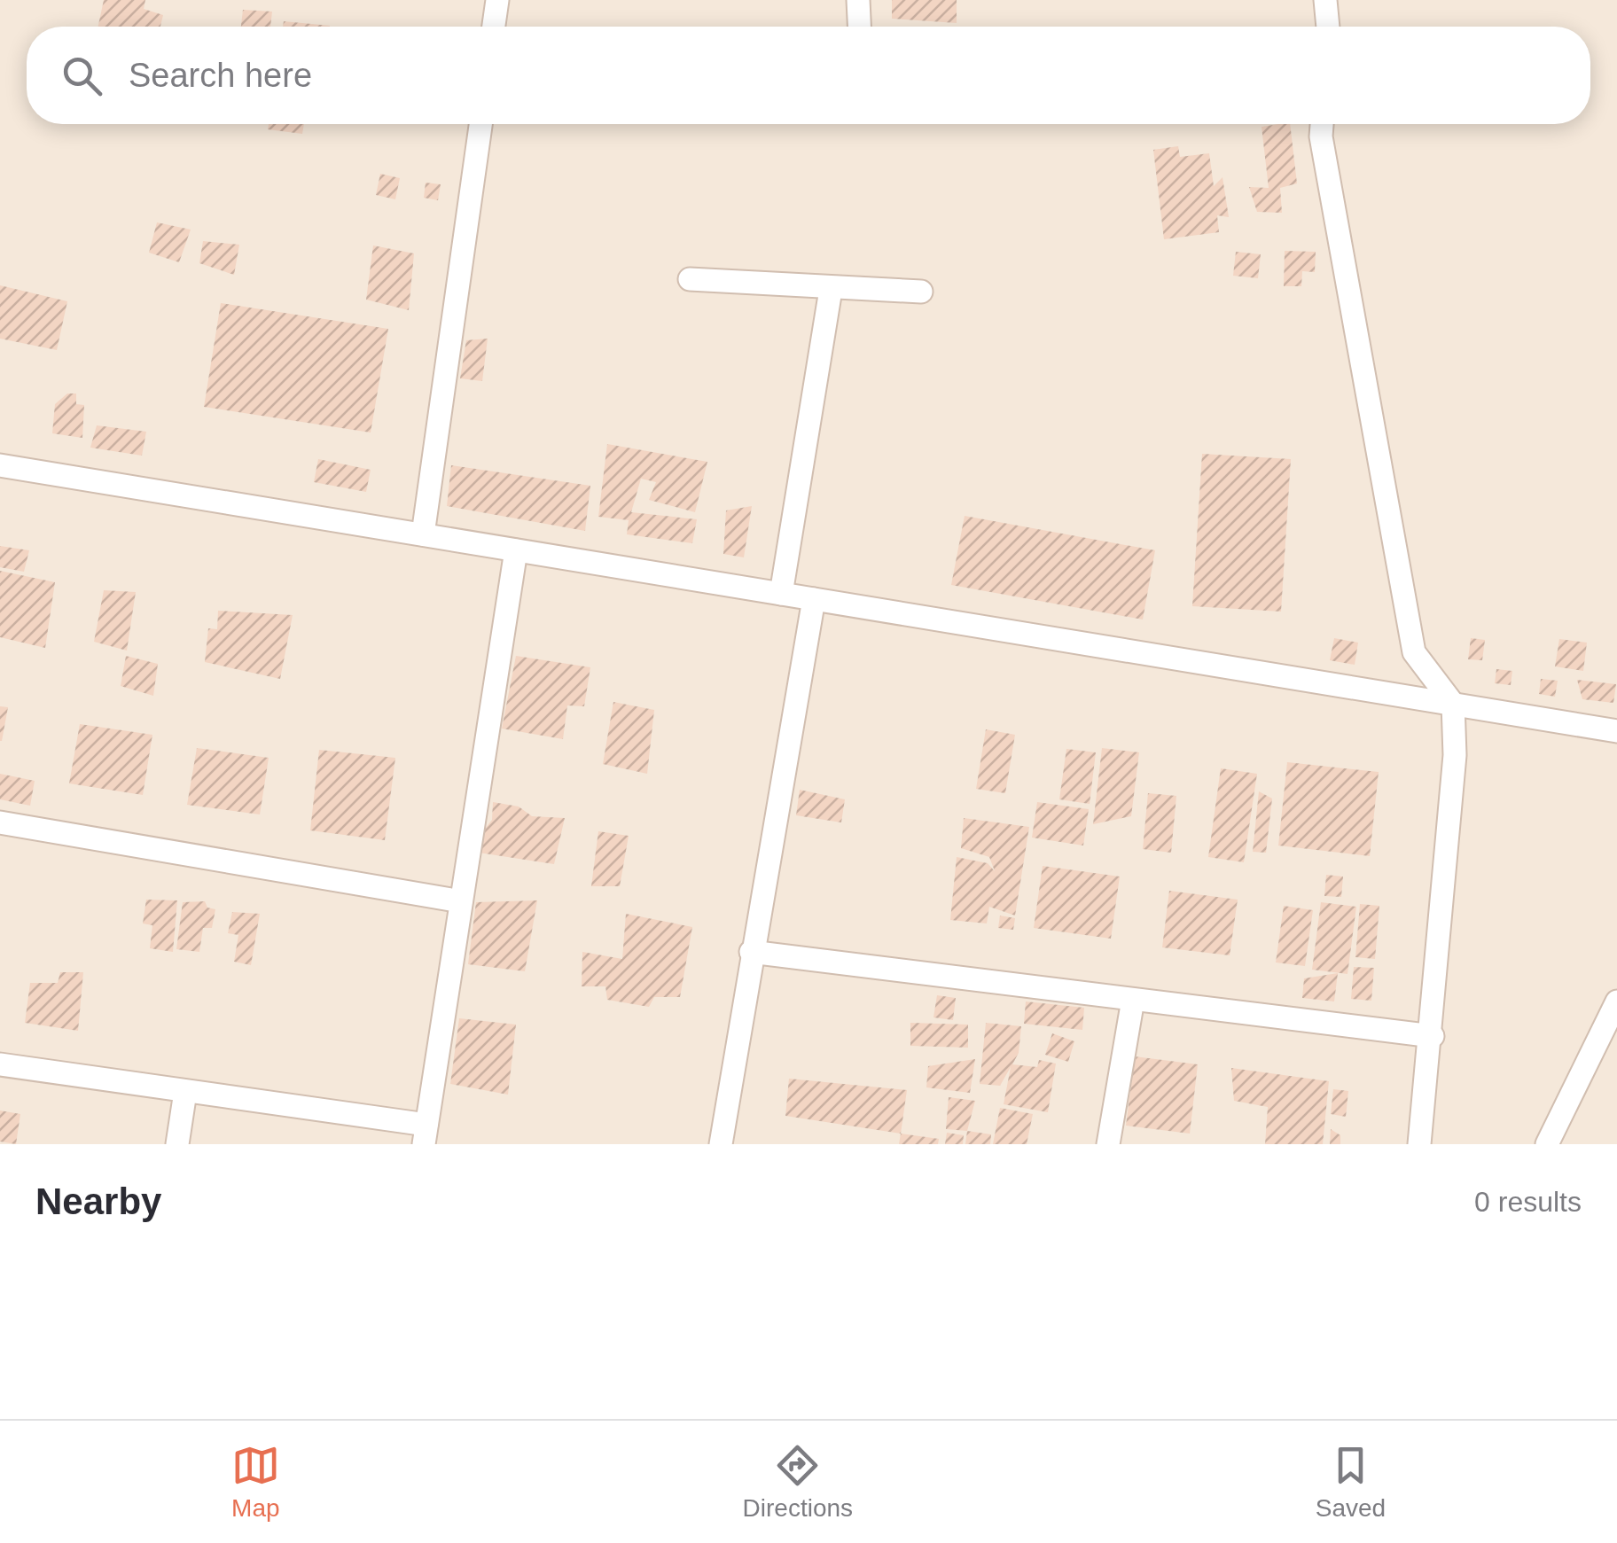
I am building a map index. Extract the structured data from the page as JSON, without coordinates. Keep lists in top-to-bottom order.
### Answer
{
  "page": {
    "search": "Search here",
    "heading": ["Nearby", "0 results"],
    "nav": ["Map", "Directions", "Saved"]
  }
}
